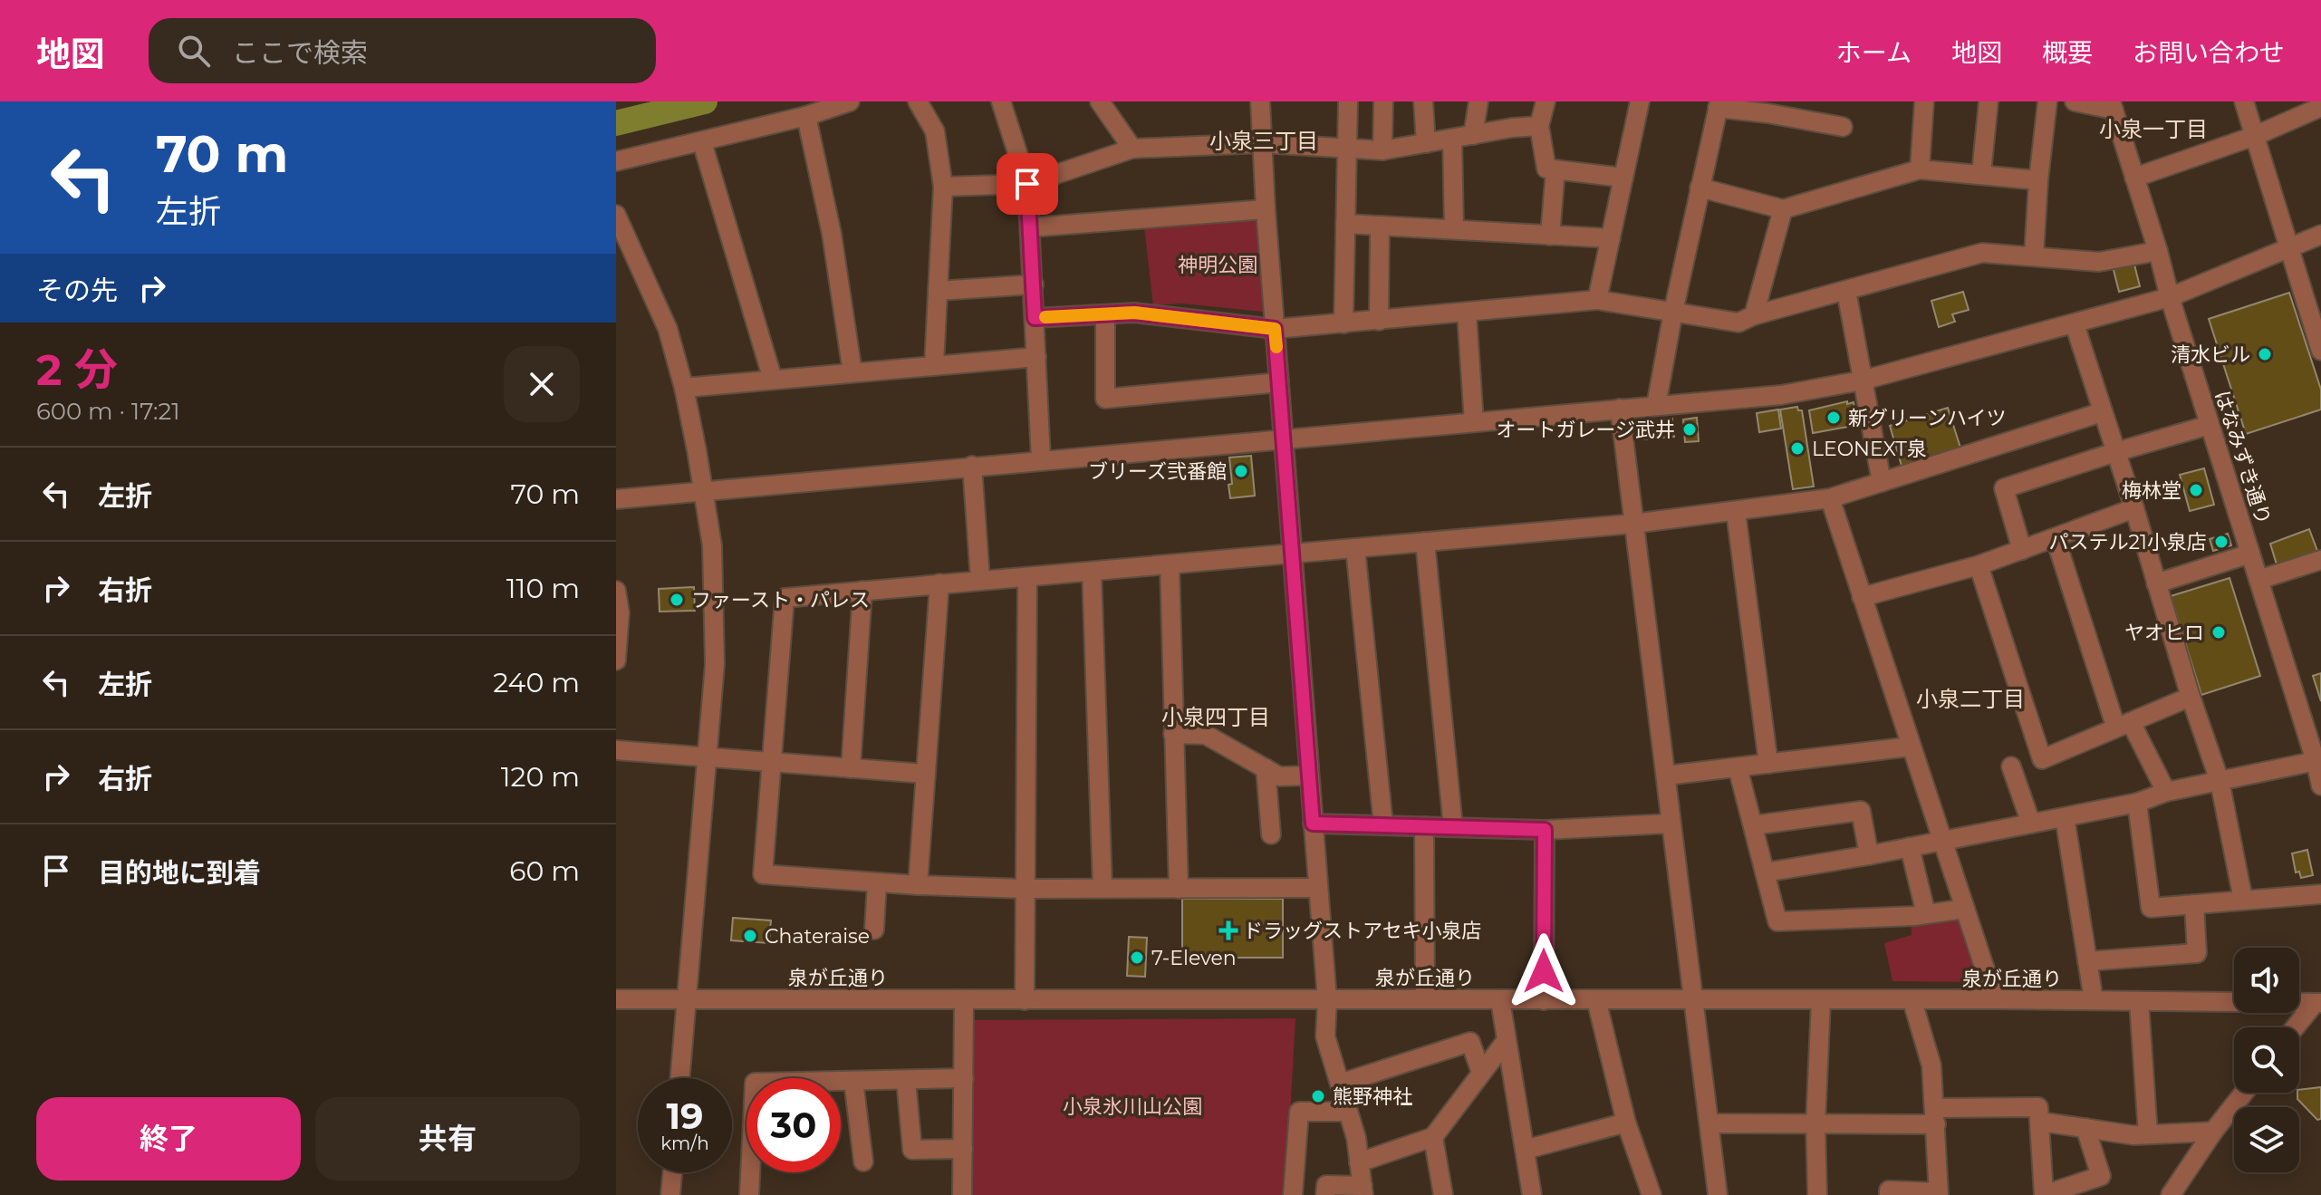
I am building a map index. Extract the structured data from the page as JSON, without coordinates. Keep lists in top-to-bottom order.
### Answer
{
  "streets": {
    "street": ["はなみずき通り", "泉が丘通り"]
  },
  "districts": [
    "小泉一丁目",
    "小泉三丁目",
    "小泉二丁目",
    "小泉四丁目"
  ],
  "parks": ["神明公園", "小泉氷川山公園"],
  "places": {
    "other": [
      "清水ビル",
      "新グリーンハイツ",
      "オートガレージ武井",
      "LEONEXT泉",
      "ブリーズ弐番館",
      "梅林堂",
      "パステル21小泉店",
      "ファースト・パレス",
      "ヤオヒロ",
      "Chateraise",
      "7-Eleven",
      "熊野神社"
    ],
    "health": ["ドラッグストアセキ小泉店"]
  },
  "page": {
    "header": "地図",
    "search": "ここで検索",
    "nav": [
      "ホーム",
      "地図",
      "概要",
      "お問い合わせ"
    ],
    "turn": ["70 m", "左折"],
    "then": "その先",
    "heading": ["2 分", "600 m · 17:21"],
    "list": [
      {
        "name": "左折",
        "value": "70 m"
      },
      {
        "name": "右折",
        "value": "110 m"
      },
      {
        "name": "左折",
        "value": "240 m"
      },
      {
        "name": "右折",
        "value": "120 m"
      },
      {
        "name": "目的地に到着",
        "value": "60 m"
      }
    ],
    "speed": "19 km/h",
    "limit": "30",
    "buttons": ["終了", "共有"]
  }
}
